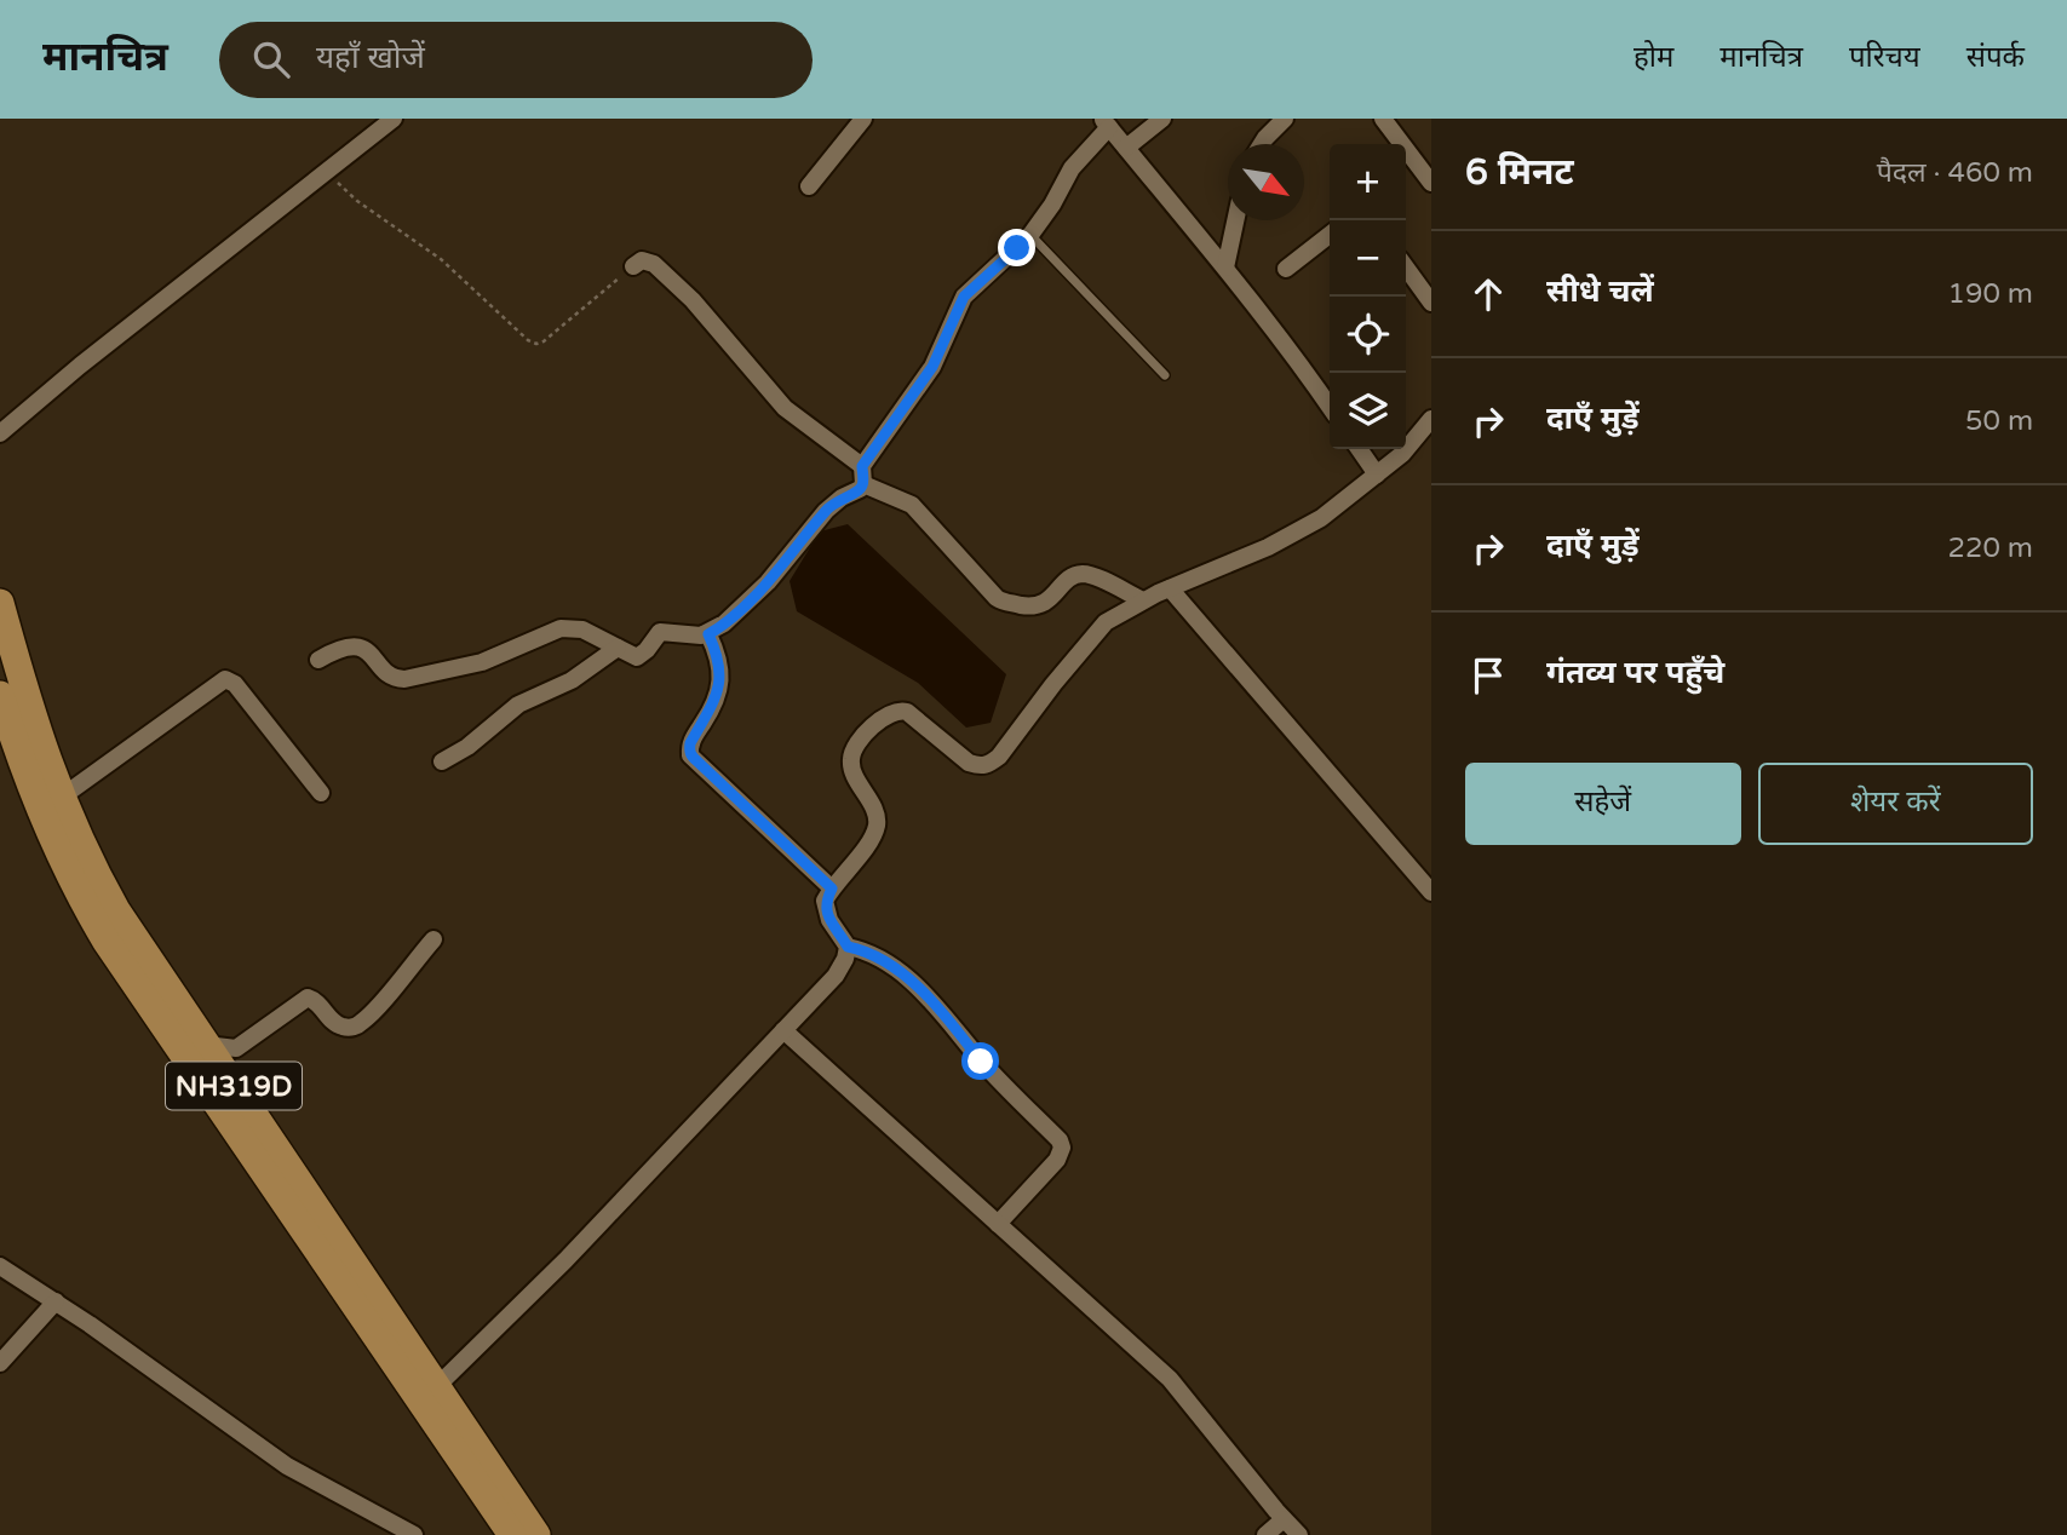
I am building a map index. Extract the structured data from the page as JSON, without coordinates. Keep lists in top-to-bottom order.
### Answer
{
  "streets": {
    "highway": ["NH319D"]
  },
  "north": "bottom right",
  "page": {
    "header": "मानचित्र",
    "search": "यहाँ खोजें",
    "nav": [
      "होम",
      "मानचित्र",
      "परिचय",
      "संपर्क"
    ],
    "heading": ["6 मिनट", "पैदल · 460 m"],
    "map_buttons": ["+", "−"],
    "list": [
      ["सीधे चलें", "190 m"],
      ["दाएँ मुड़ें", "50 m"],
      ["दाएँ मुड़ें", "220 m"],
      "गंतव्य पर पहुँचे"
    ],
    "buttons": ["सहेजें", "शेयर करें"]
  }
}
